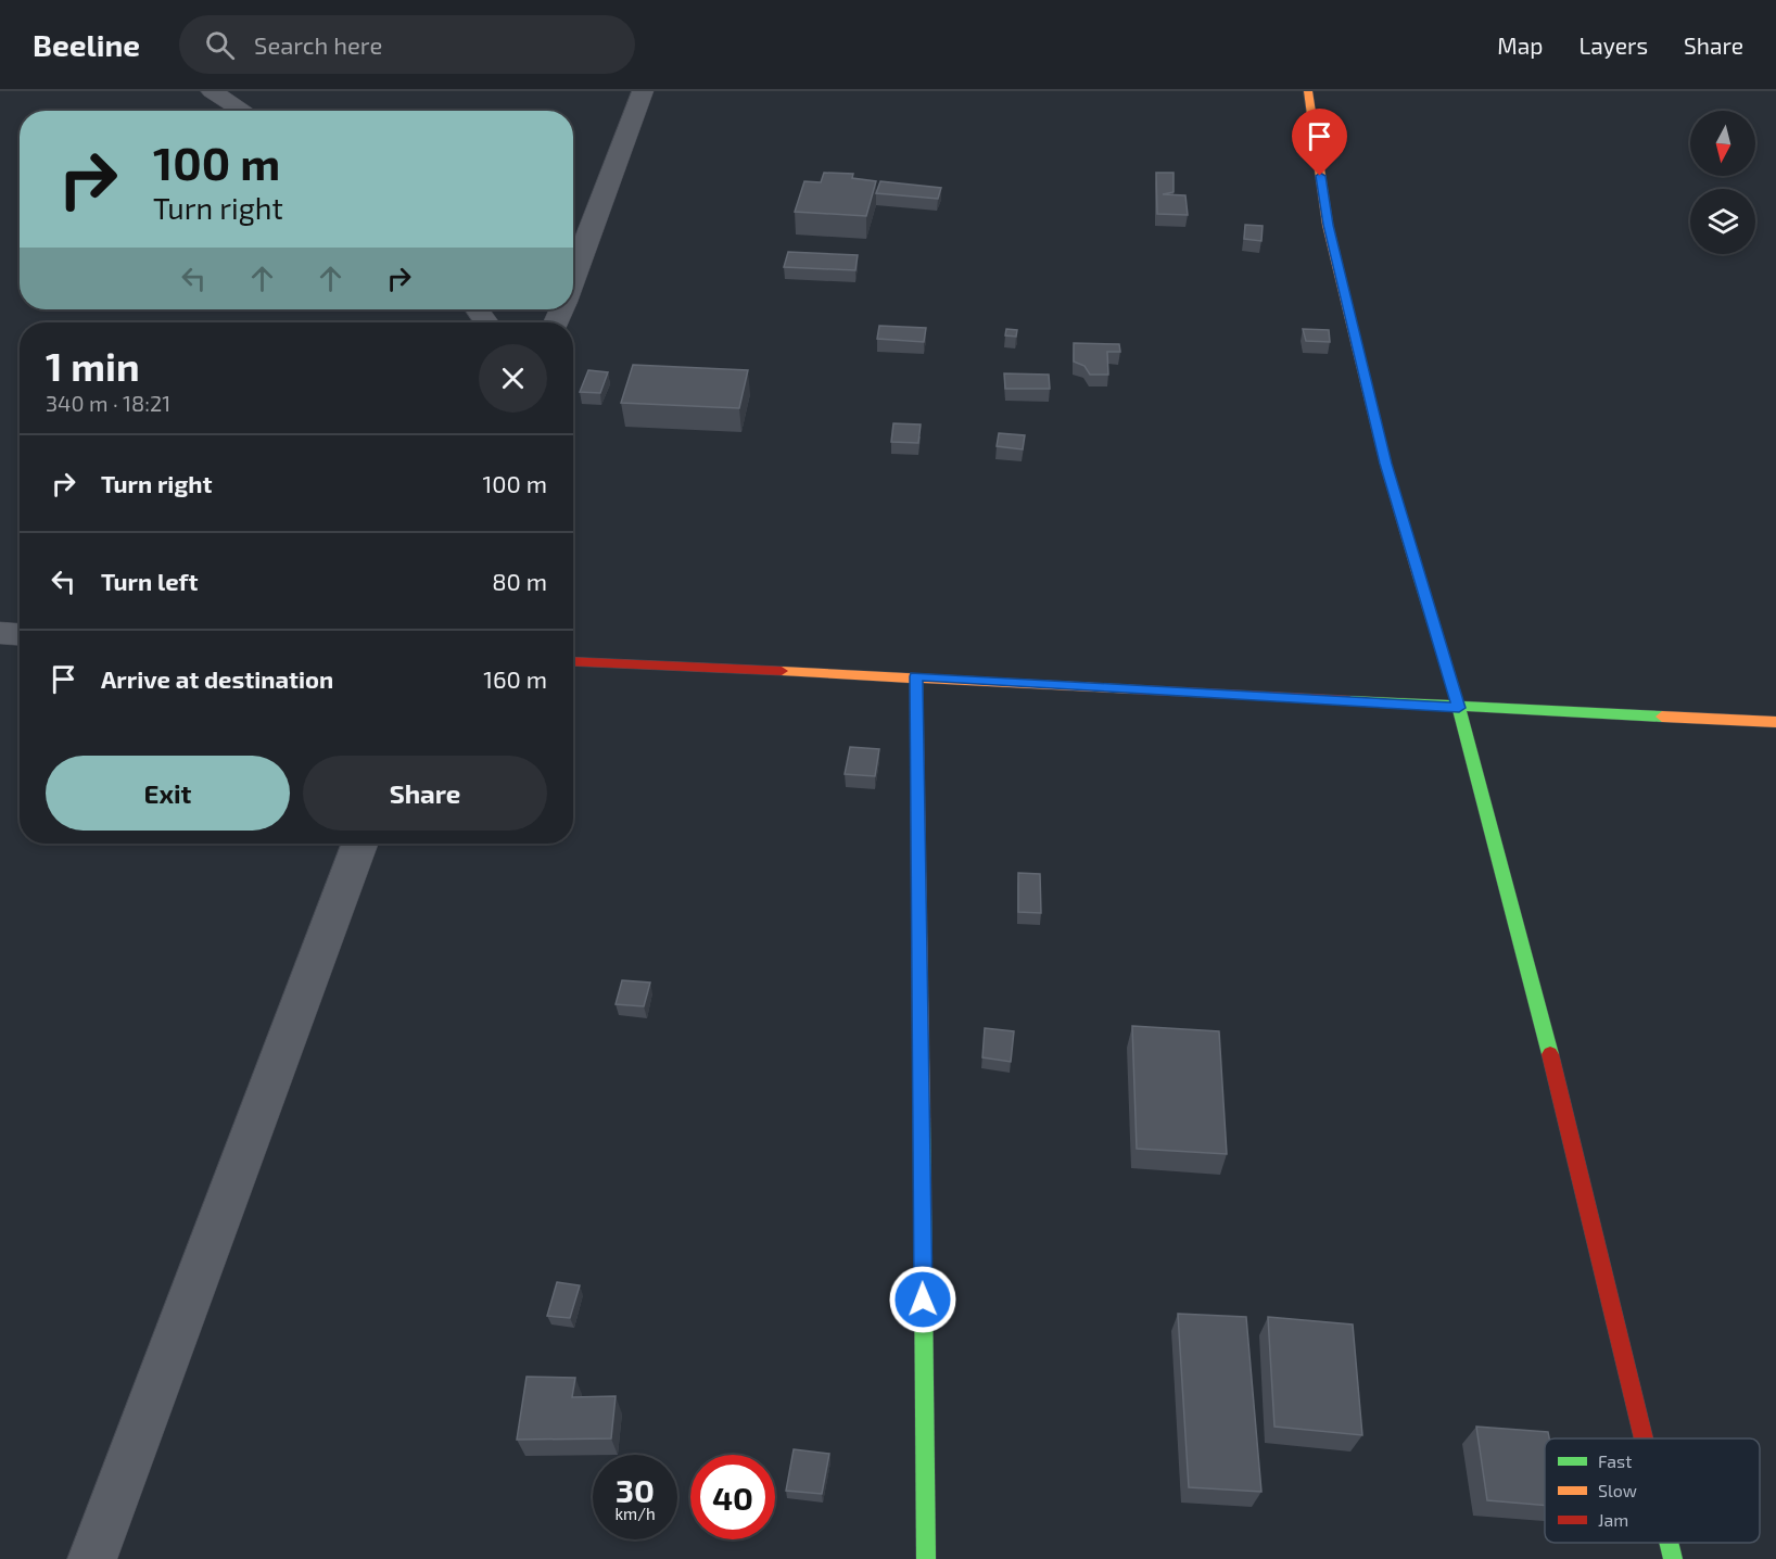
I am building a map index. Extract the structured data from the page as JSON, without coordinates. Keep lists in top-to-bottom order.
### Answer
{
  "legend": ["Fast", "Slow", "Jam"],
  "north": "bottom",
  "page": {
    "header": "Beeline",
    "search": "Search here",
    "nav": ["Map", "Layers", "Share"],
    "turn": ["100 m", "Turn right"],
    "heading": ["1 min", "340 m · 18:21"],
    "list": [
      {
        "name": "Turn right",
        "value": "100 m"
      },
      {
        "name": "Turn left",
        "value": "80 m"
      },
      {
        "name": "Arrive at destination",
        "value": "160 m"
      }
    ],
    "buttons": ["Exit", "Share"],
    "speed": "30 km/h",
    "limit": "40"
  }
}
